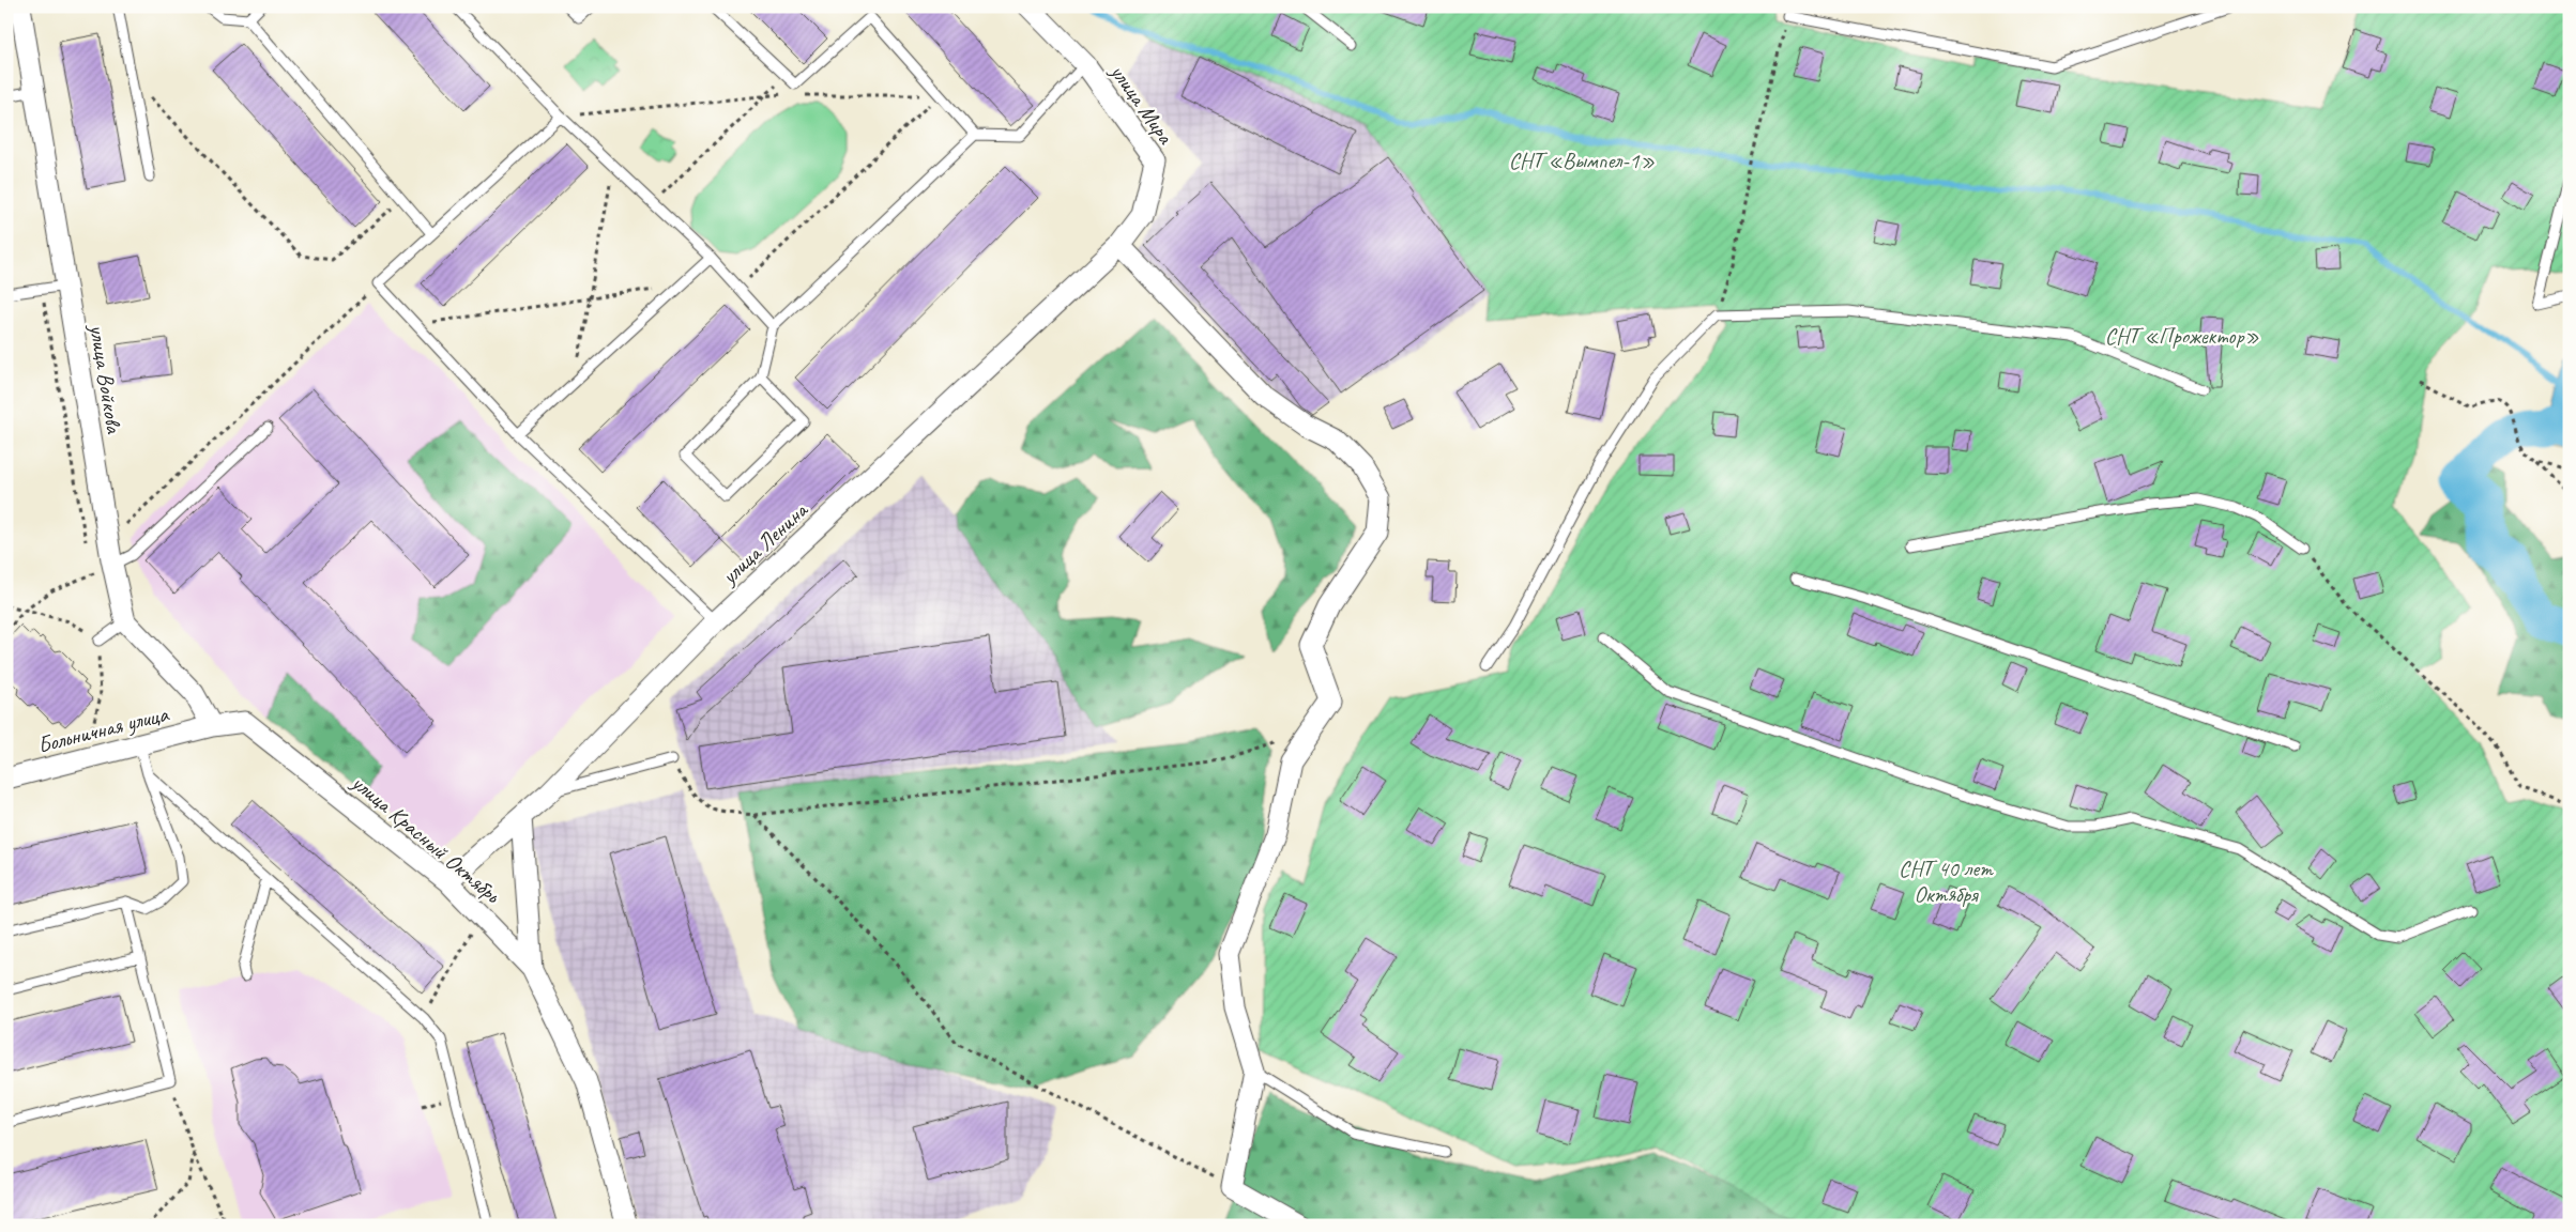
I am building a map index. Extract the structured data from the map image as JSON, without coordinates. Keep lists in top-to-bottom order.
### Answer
{
  "streets": {
    "street": [
      "улица Мира",
      "улица Войкова",
      "улица Ленина",
      "Больничная улица",
      "улица Красный Октябрь"
    ]
  },
  "crossings": [
    ["улица Мира", "улица Ленина"],
    ["улица Ленина", "улица Красный Октябрь"],
    ["Больничная улица", "улица Красный Октябрь"]
  ],
  "parks": ["СНТ «Вымпел-1»", "СНТ «Прожектор»", "СНТ 40 лет Октября"]
}
